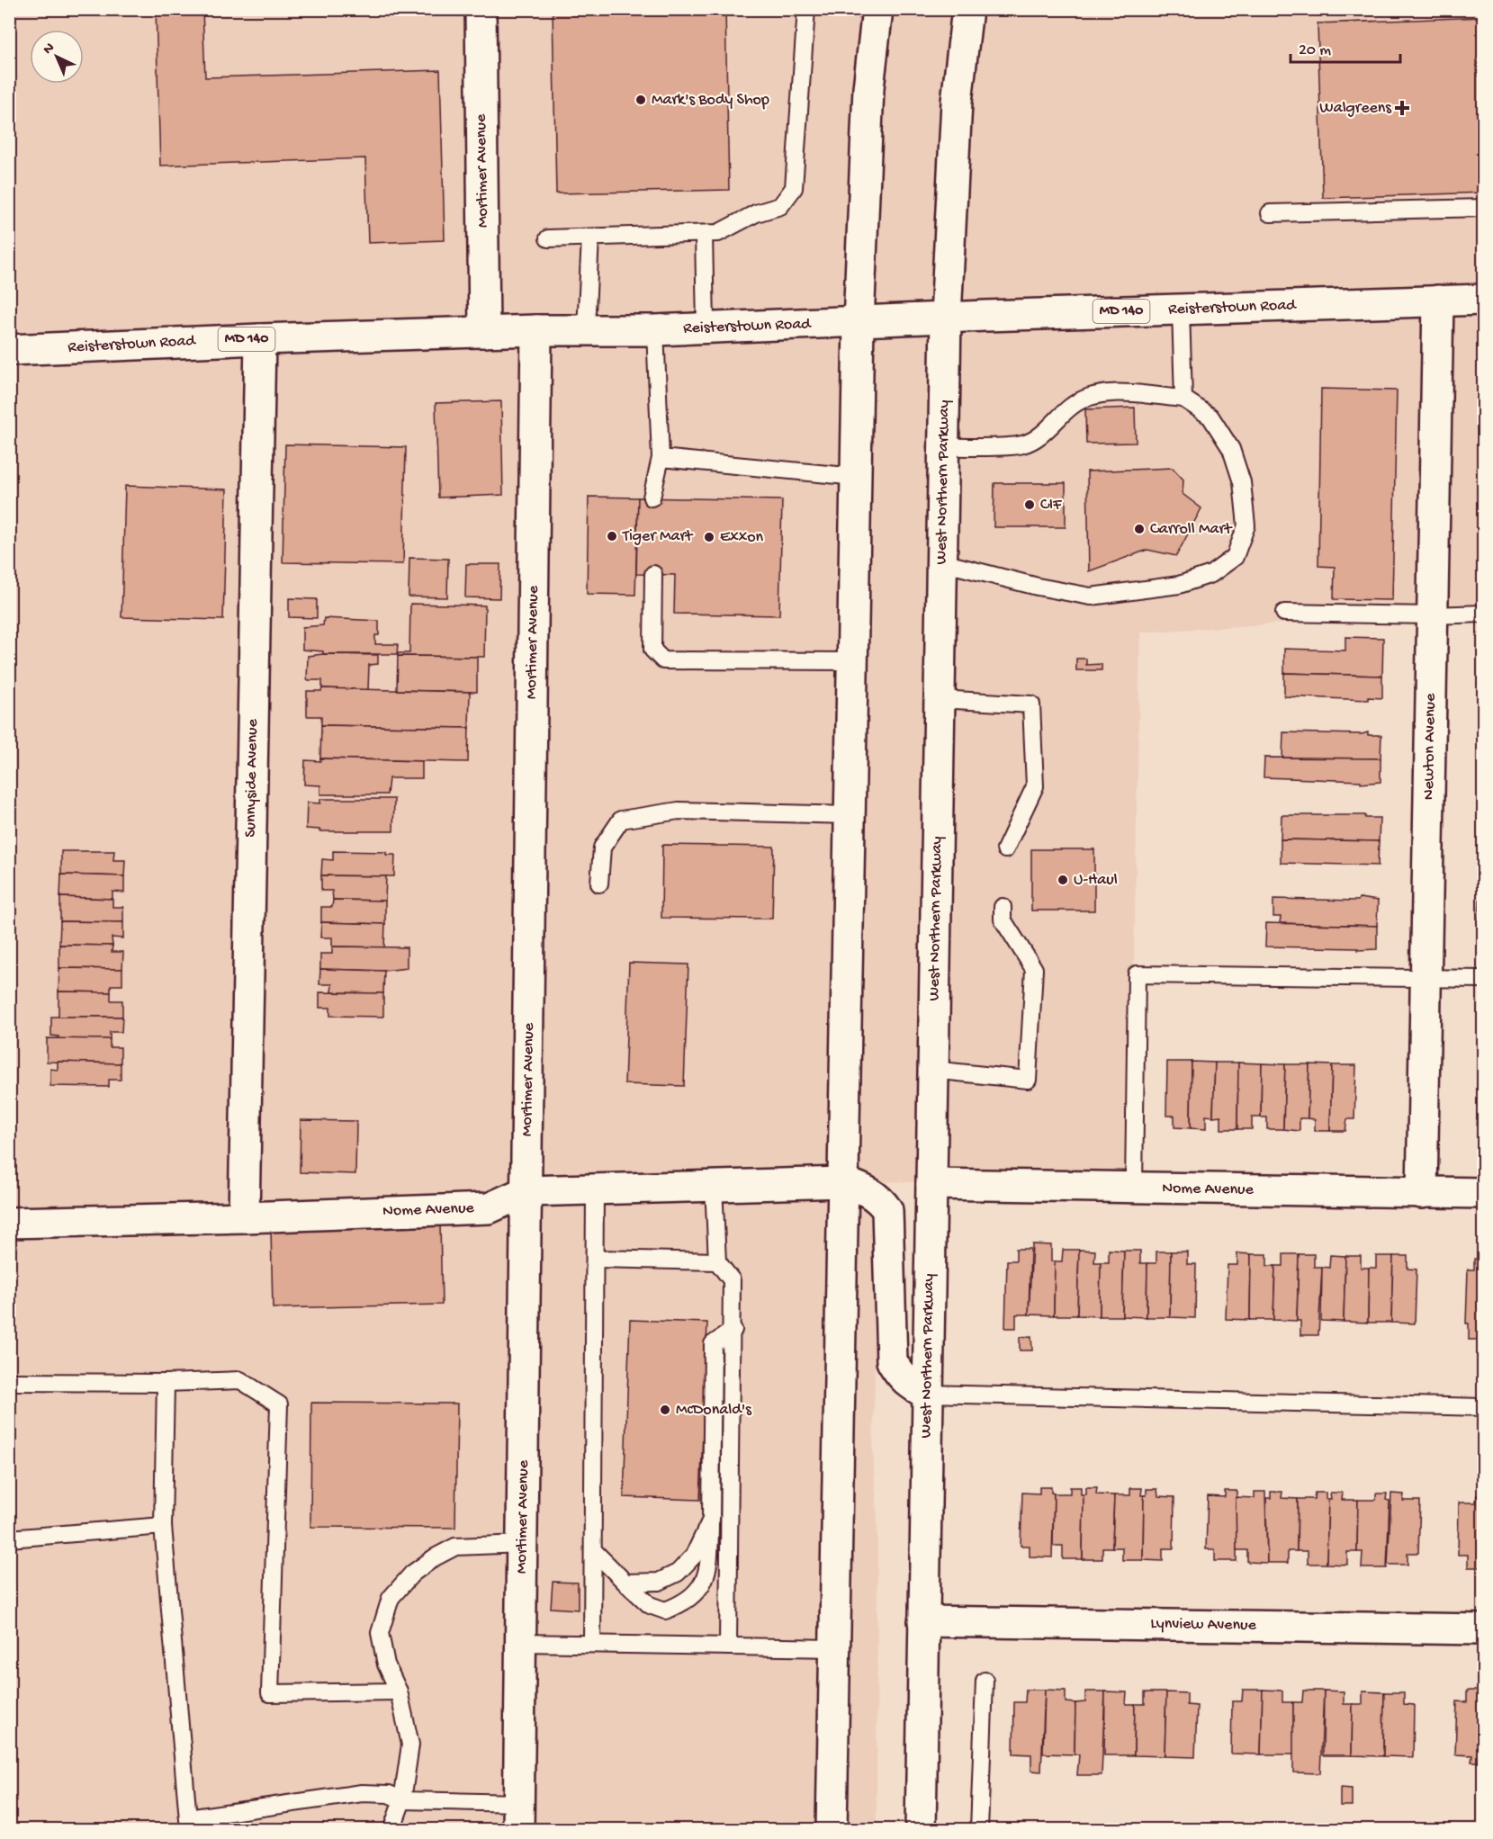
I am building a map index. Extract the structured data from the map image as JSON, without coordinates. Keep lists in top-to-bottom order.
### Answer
{
  "streets": {
    "street": [
      "Mortimer Avenue",
      "Reisterstown Road",
      "MD 140",
      "West Northern Parkway",
      "Newton Avenue",
      "Sunnyside Avenue",
      "Nome Avenue",
      "Lynview Avenue"
    ]
  },
  "crossings": [
    ["Mortimer Avenue", "Reisterstown Road"],
    ["Mortimer Avenue", "Nome Avenue"],
    ["Reisterstown Road", "West Northern Parkway"],
    ["Reisterstown Road", "Newton Avenue"],
    ["Reisterstown Road", "Sunnyside Avenue"],
    ["West Northern Parkway", "Nome Avenue"],
    ["West Northern Parkway", "Lynview Avenue"],
    ["Newton Avenue", "Nome Avenue"],
    ["Sunnyside Avenue", "Nome Avenue"]
  ],
  "places": {
    "other": [
      "Mark's Body Shop",
      "CIF",
      "Carroll Mart",
      "Tiger Mart",
      "Exxon",
      "U-Haul",
      "McDonald's"
    ],
    "health": ["Walgreens"]
  },
  "scale_bar": "20 m",
  "north": "top left"
}
